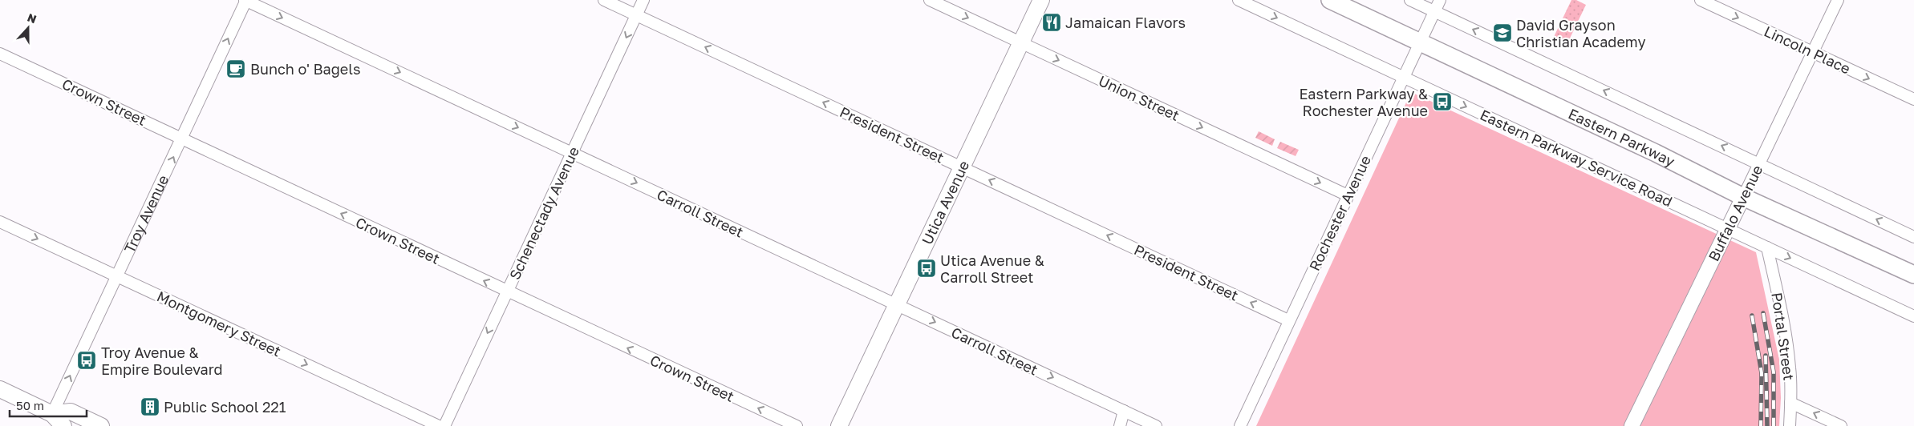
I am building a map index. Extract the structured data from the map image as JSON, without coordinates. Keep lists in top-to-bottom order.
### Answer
{
  "streets": {
    "main road": ["Eastern Parkway", "Utica Avenue"],
    "street": [
      "Lincoln Place",
      "Union Street",
      "Crown Street",
      "President Street",
      "Eastern Parkway Service Road",
      "Troy Avenue",
      "Schenectady Avenue",
      "Carroll Street",
      "Rochester Avenue",
      "Buffalo Avenue",
      "Montgomery Street",
      "Portal Street"
    ]
  },
  "crossings": [
    ["Lincoln Place", "Buffalo Avenue"],
    ["Union Street", "Utica Avenue"],
    ["Union Street", "Rochester Avenue"],
    ["Crown Street", "Troy Avenue"],
    ["Crown Street", "Schenectady Avenue"],
    ["President Street", "Utica Avenue"],
    ["President Street", "Schenectady Avenue"],
    ["President Street", "Rochester Avenue"],
    ["Eastern Parkway", "Rochester Avenue"],
    ["Eastern Parkway", "Buffalo Avenue"],
    ["Eastern Parkway Service Road", "Rochester Avenue"],
    ["Eastern Parkway Service Road", "Buffalo Avenue"],
    ["Eastern Parkway Service Road", "Portal Street"],
    ["Utica Avenue", "Carroll Street"],
    ["Troy Avenue", "Carroll Street"],
    ["Troy Avenue", "Montgomery Street"],
    ["Schenectady Avenue", "Carroll Street"]
  ],
  "one_way": [
    "Lincoln Place",
    "Union Street",
    "Crown Street",
    "President Street",
    "Troy Avenue",
    "Schenectady Avenue",
    "Carroll Street",
    "Montgomery Street"
  ],
  "places": {
    "restaurant": ["Jamaican Flavors"],
    "school or university": ["David Grayson Christian Academy"],
    "cafe": ["Bunch o' Bagels"],
    "bus stop": ["Eastern Parkway & Rochester Avenue", "Utica Avenue & Carroll Street", "Troy Avenue & Empire Boulevard"],
    "building": ["Public School 221"]
  },
  "scale_bar": "50 m",
  "north": "top"
}
